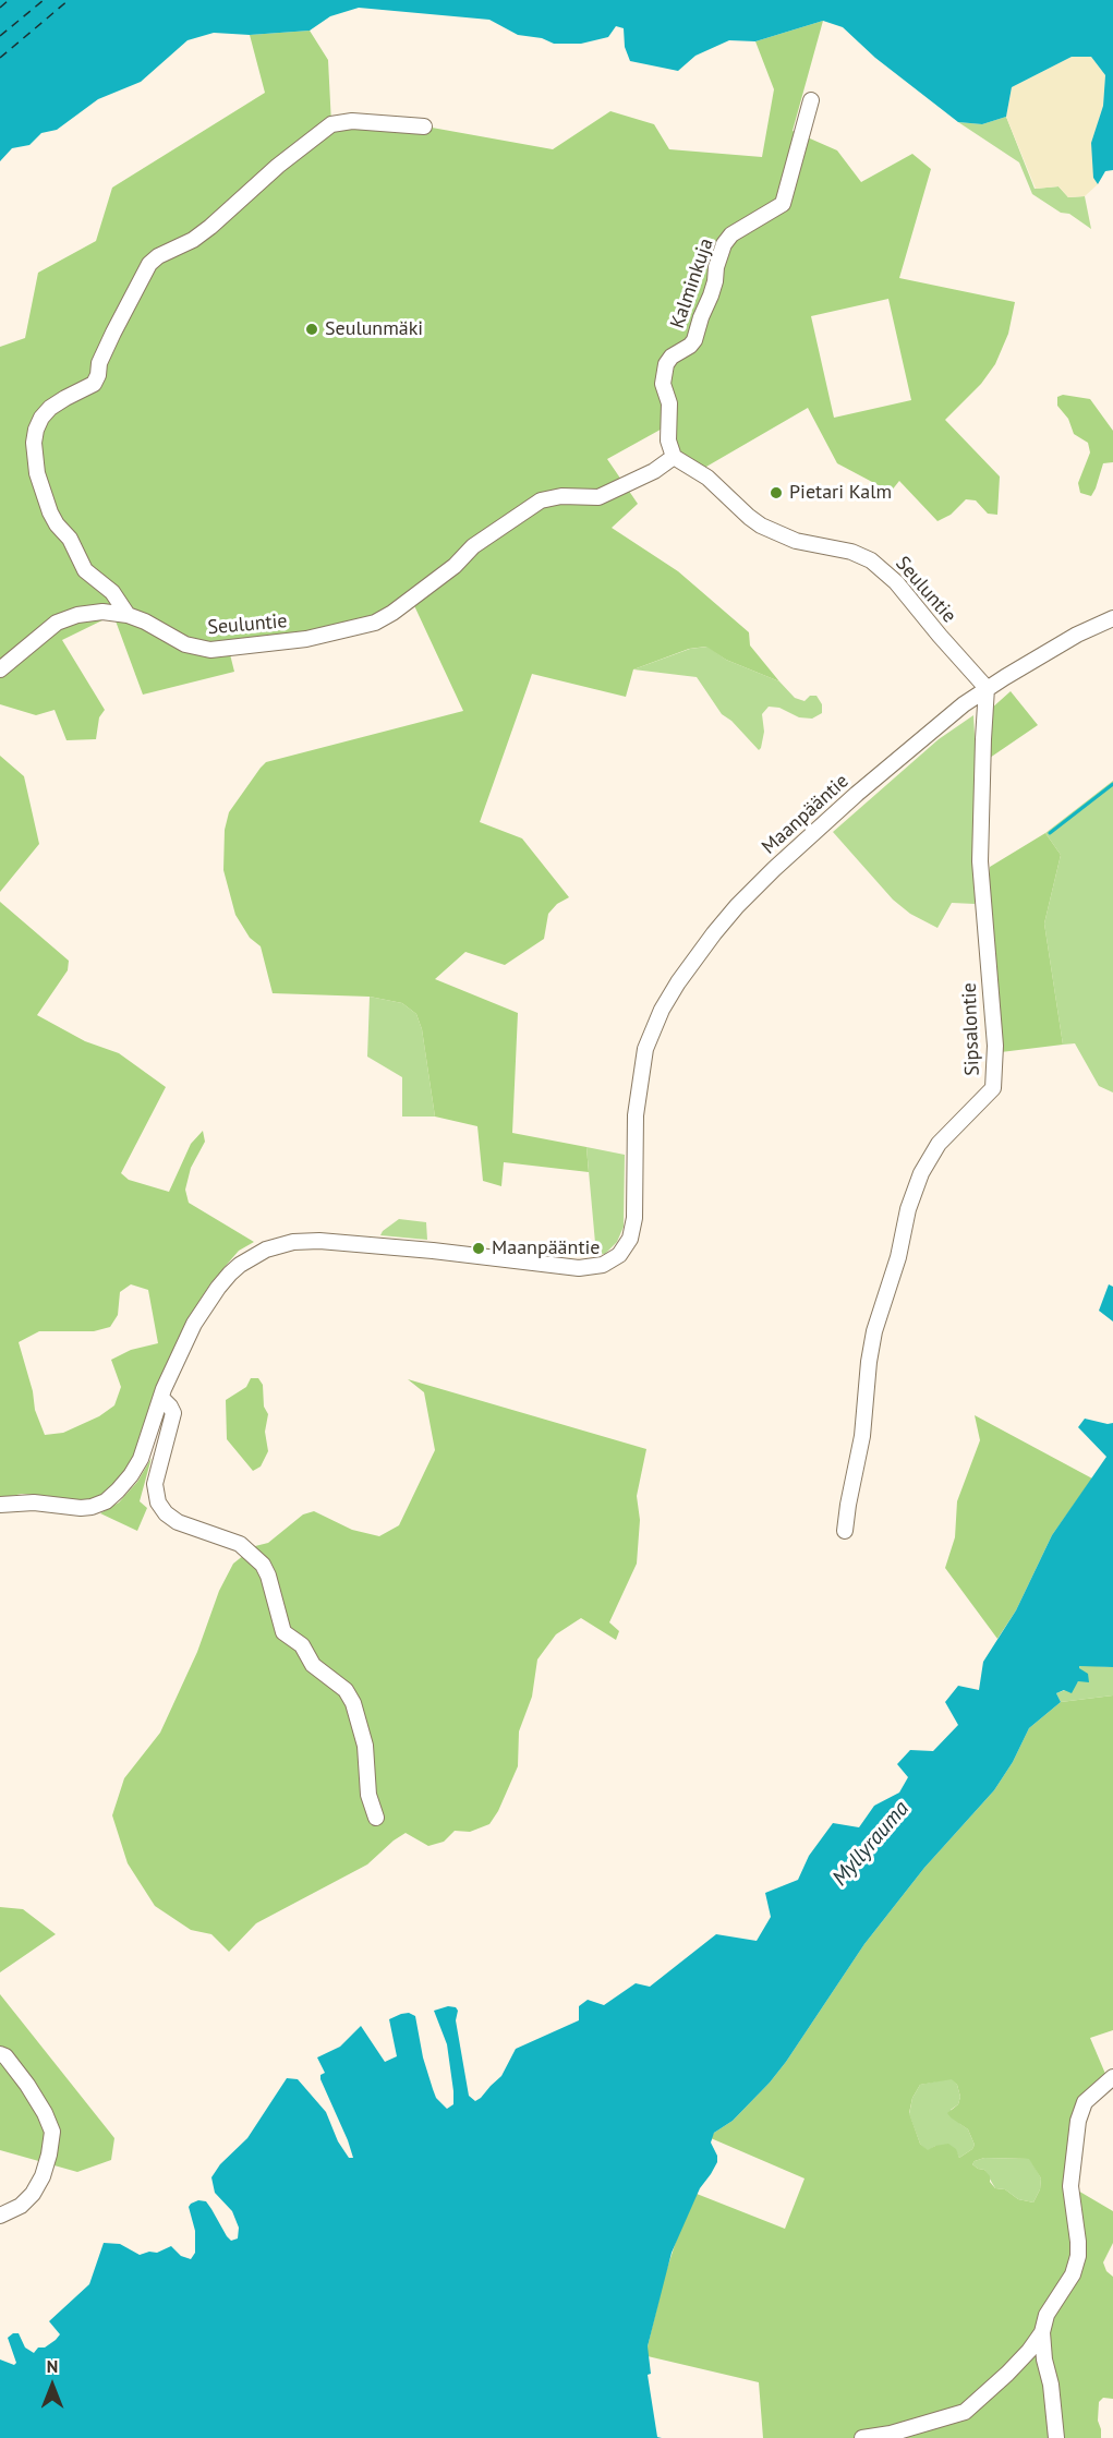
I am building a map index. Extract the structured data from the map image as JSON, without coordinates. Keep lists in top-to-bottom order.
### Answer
{
  "streets": {
    "street": [
      "Kalminkuja",
      "Seuluntie",
      "Maanpääntie",
      "Sipsalontie"
    ]
  },
  "crossings": [
    ["Kalminkuja", "Seuluntie"],
    ["Seuluntie", "Maanpääntie"],
    ["Seuluntie", "Sipsalontie"],
    ["Maanpääntie", "Sipsalontie"]
  ],
  "water": ["Myllyrauma"],
  "places": ["Seulunmäki", "Pietari Kalm", "Maanpääntie"],
  "north": "top"
}
